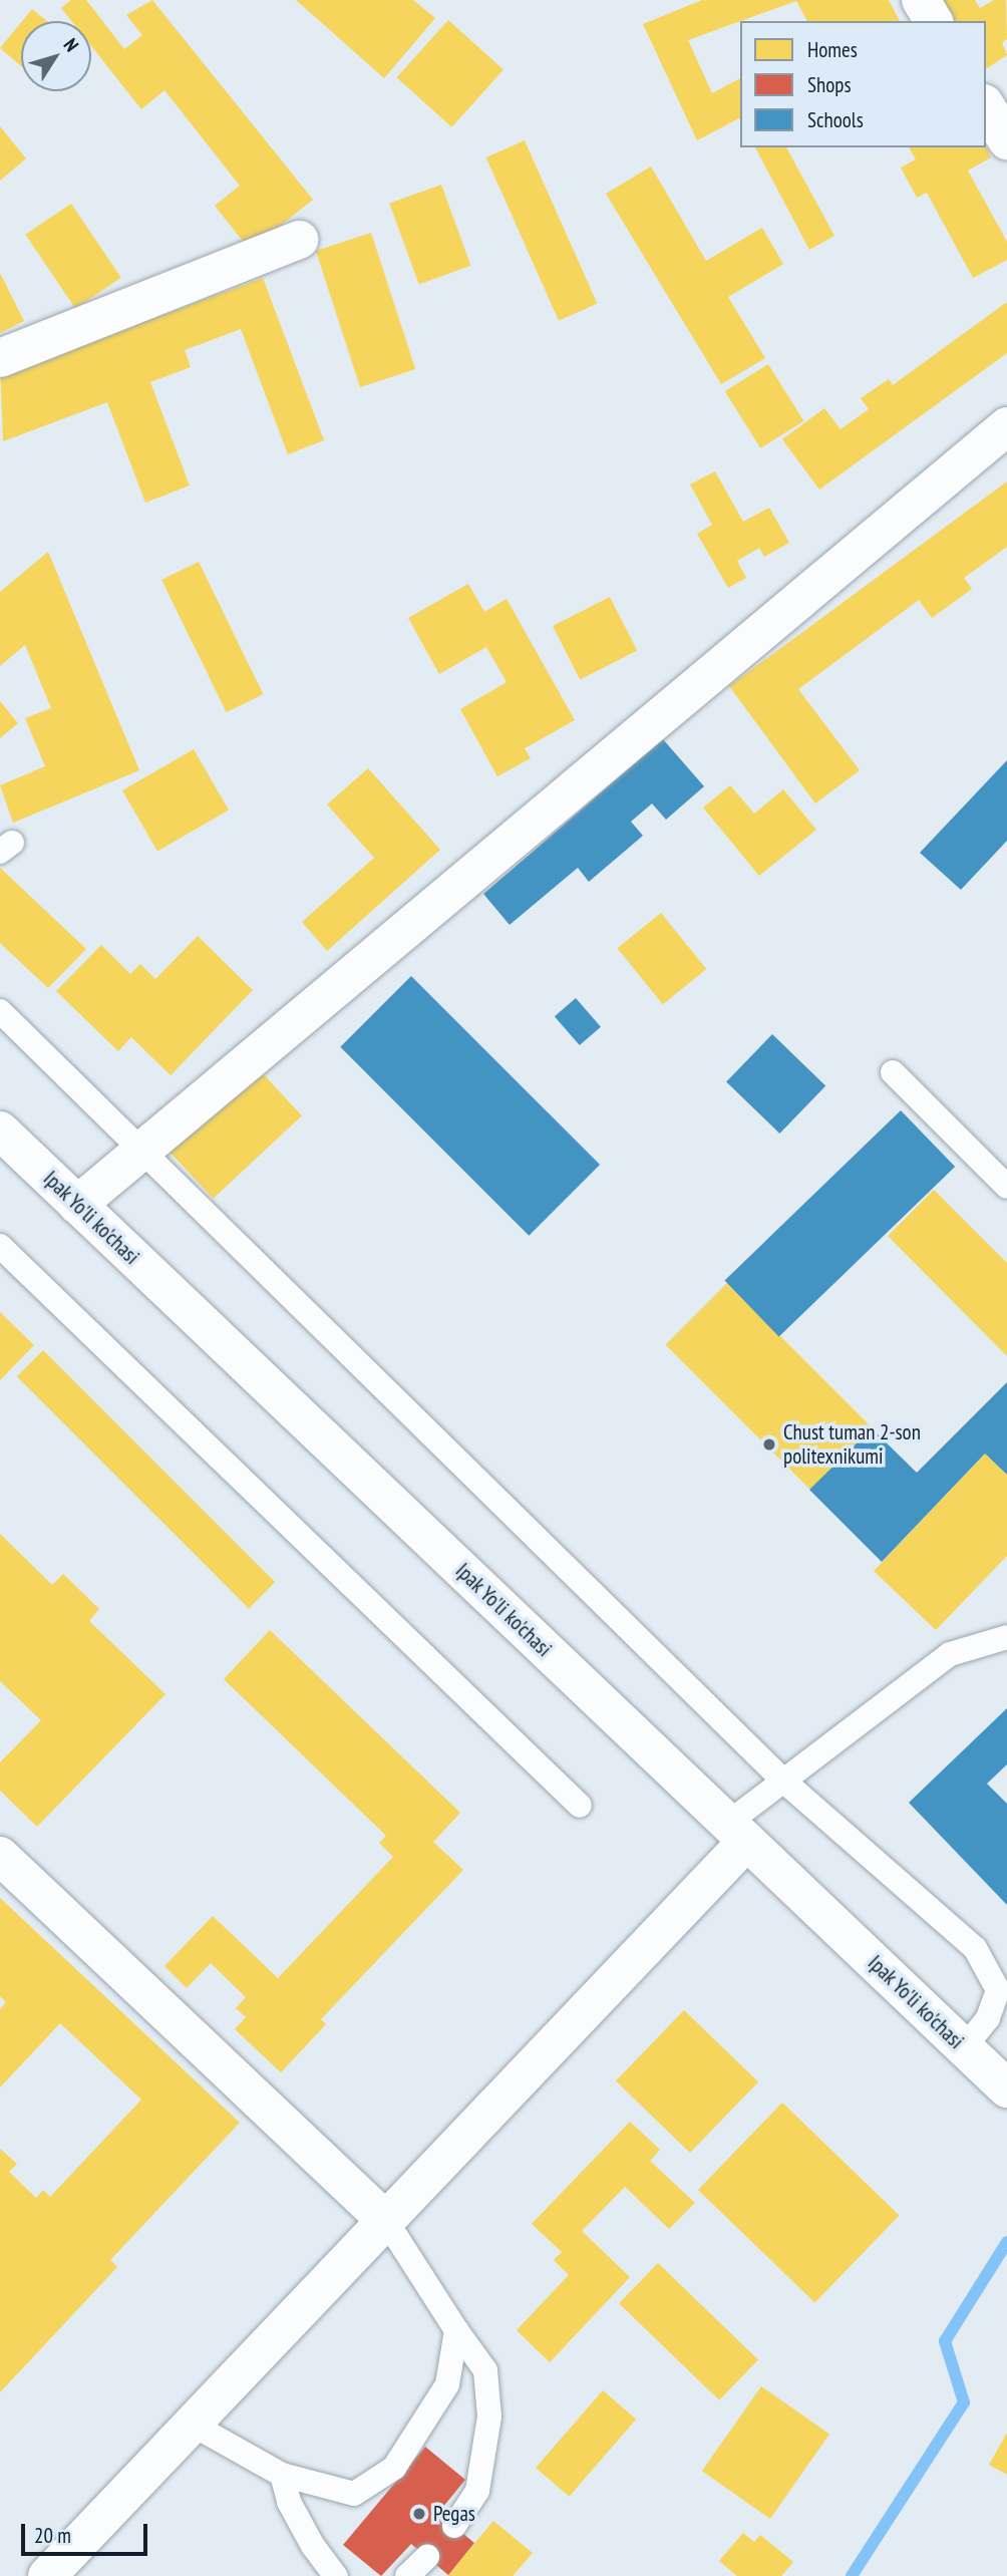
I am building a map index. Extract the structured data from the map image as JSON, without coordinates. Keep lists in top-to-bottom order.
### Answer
{
  "streets": {
    "main road": ["Ipak Yo'li ko'chasi"]
  },
  "places": ["Chust tuman 2-son politexnikumi", "Pegas"],
  "legend": ["Homes", "Shops", "Schools"],
  "scale_bar": "20 m",
  "north": "top right"
}
